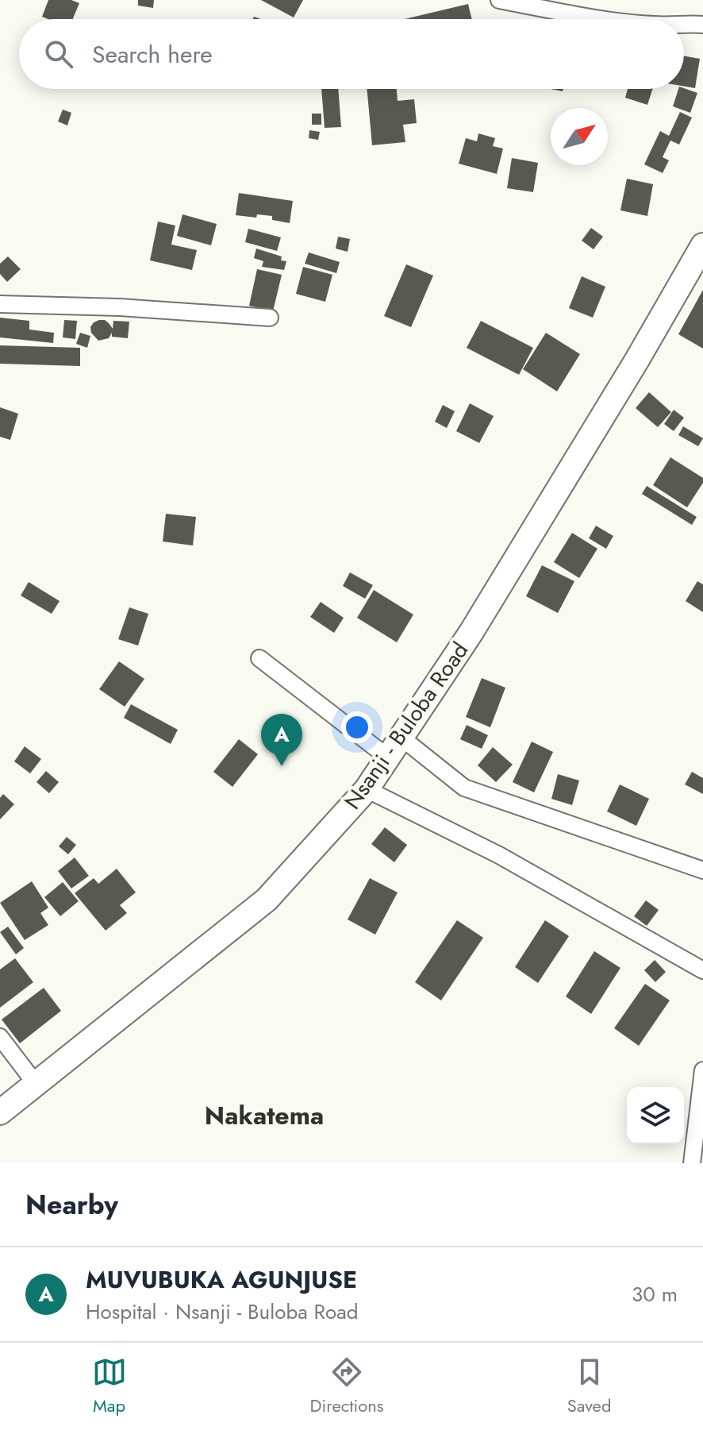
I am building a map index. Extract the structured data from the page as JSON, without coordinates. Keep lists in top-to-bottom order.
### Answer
{
  "streets": {
    "main road": ["Nsanji - Buloba Road"]
  },
  "districts": ["Nakatema"],
  "north": "top right",
  "page": {
    "search": "Search here",
    "pins": "A",
    "heading": "Nearby",
    "list": [
      {
        "mark": "A",
        "name": "MUVUBUKA AGUNJUSE",
        "note": "Hospital · Nsanji - Buloba Road",
        "value": "30 m"
      }
    ],
    "nav": ["Map", "Directions", "Saved"]
  }
}
